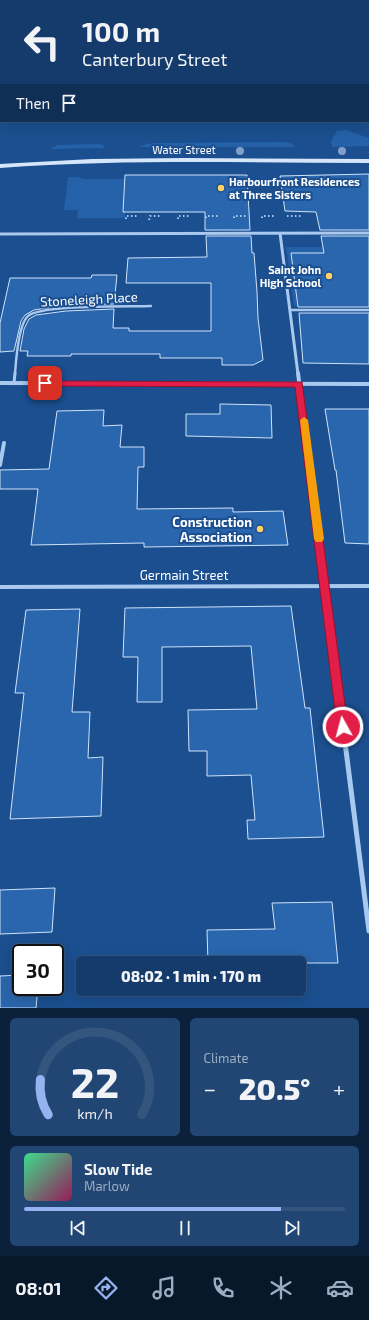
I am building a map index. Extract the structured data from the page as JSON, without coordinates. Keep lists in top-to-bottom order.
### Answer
{
  "streets": {
    "main road": ["Water Street"],
    "street": ["Germain Street"],
    "lane": ["Stoneleigh Place"]
  },
  "places": ["Harbourfront Residences at Three Sisters", "Saint John High School", "Construction Association"],
  "page": {
    "turn": ["100 m", "Canterbury Street"],
    "then": "Then",
    "limit": "30",
    "trip": "08:02 · 1 min · 170 m",
    "tile": "Climate",
    "heat": ["−", "20.5°", "+"],
    "song": ["Slow Tide", "Marlow"],
    "tabs": "08:01",
    "gauge": ["22", "km/h"]
  }
}
